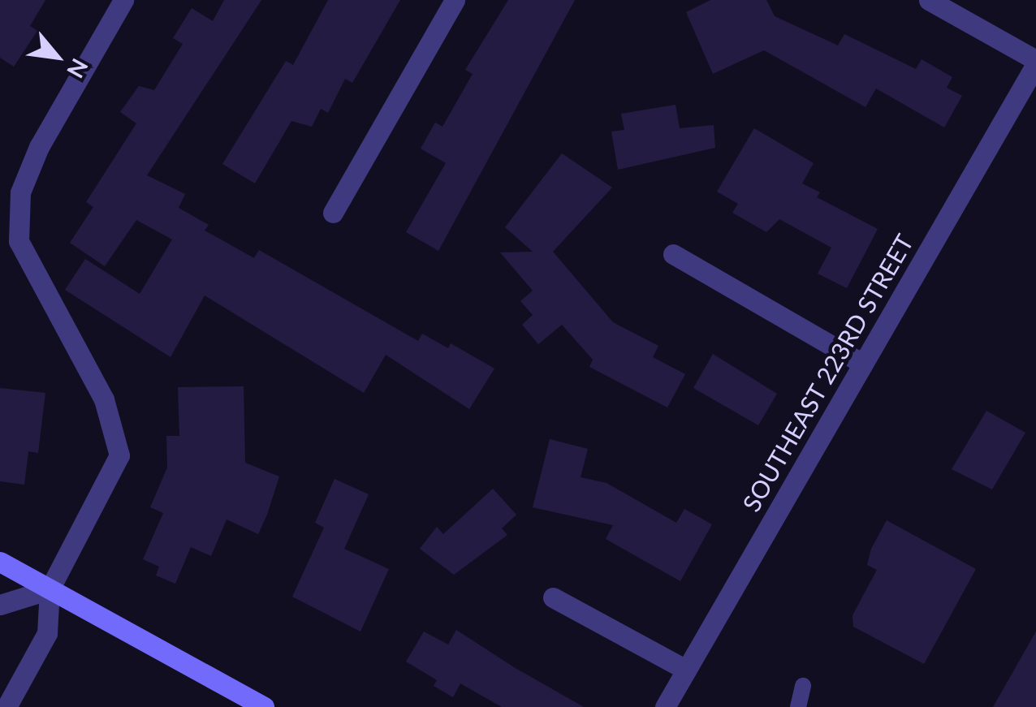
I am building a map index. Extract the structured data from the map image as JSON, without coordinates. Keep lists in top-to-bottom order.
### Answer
{
  "streets": {
    "street": ["SOUTHEAST 223RD STREET"]
  },
  "north": "bottom right"
}
